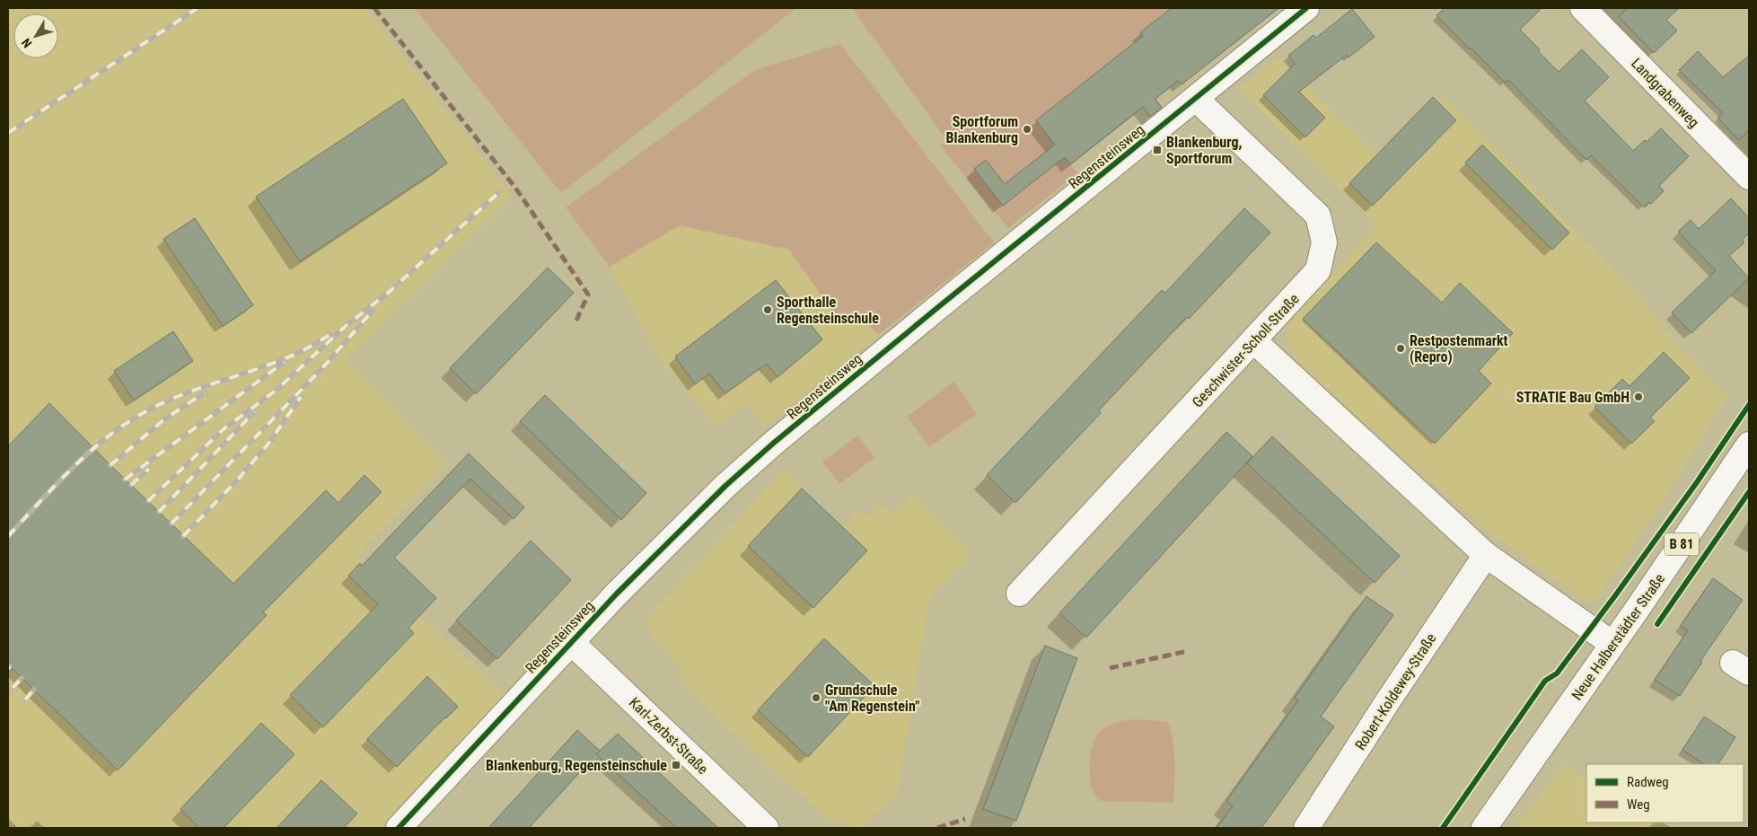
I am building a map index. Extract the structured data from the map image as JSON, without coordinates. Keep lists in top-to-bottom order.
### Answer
{
  "streets": {
    "street": [
      "Landgrabenweg",
      "Regensteinsweg",
      "Geschwister-Scholl-Straße",
      "B 81",
      "Neue Halberstädter Straße",
      "Robert-Koldewey-Straße",
      "Karl-Zerbst-Straße"
    ]
  },
  "crossings": [
    ["Regensteinsweg", "Geschwister-Scholl-Straße"],
    ["Regensteinsweg", "Karl-Zerbst-Straße"]
  ],
  "places": {
    "other": [
      "Sportforum Blankenburg",
      "Sporthalle Regensteinschule",
      "Restpostenmarkt (Repro)",
      "STRATIE Bau GmbH",
      "Grundschule \"Am Regenstein\""
    ],
    "transit": ["Blankenburg, Sportforum", "Blankenburg, Regensteinschule"]
  },
  "legend": ["Radweg", "Weg"],
  "north": "bottom left"
}
